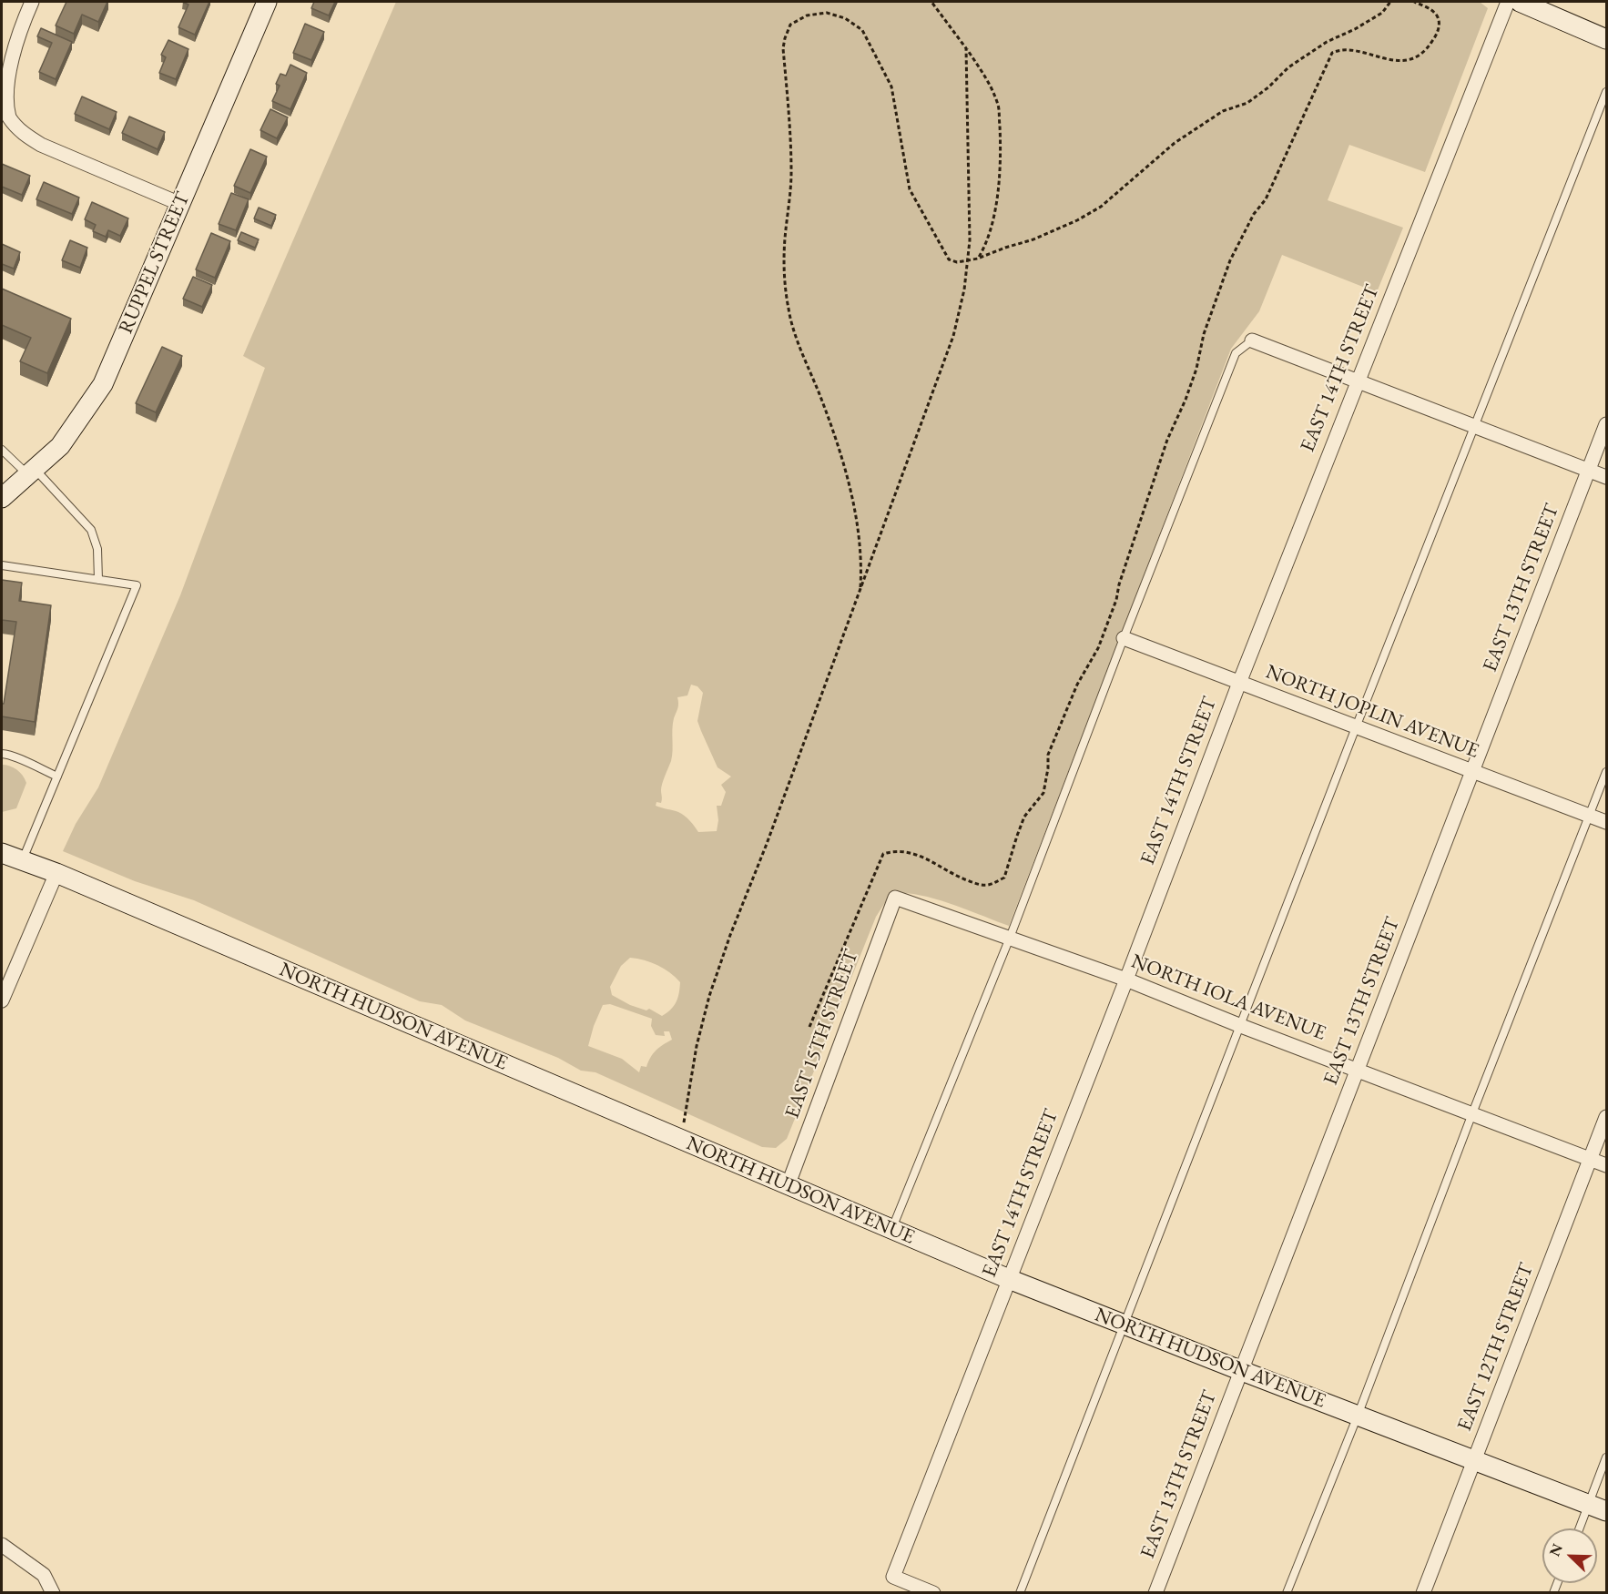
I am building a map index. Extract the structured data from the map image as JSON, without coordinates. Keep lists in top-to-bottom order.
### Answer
{
  "streets": {
    "main road": ["RUPPEL STREET", "NORTH HUDSON AVENUE"],
    "street": [
      "EAST 14TH STREET",
      "EAST 13TH STREET",
      "NORTH JOPLIN AVENUE",
      "NORTH IOLA AVENUE",
      "EAST 15TH STREET",
      "EAST 12TH STREET"
    ]
  },
  "crossings": [
    ["EAST 14TH STREET", "NORTH JOPLIN AVENUE"],
    ["EAST 14TH STREET", "NORTH IOLA AVENUE"],
    ["EAST 14TH STREET", "NORTH HUDSON AVENUE"],
    ["EAST 13TH STREET", "NORTH JOPLIN AVENUE"],
    ["EAST 13TH STREET", "NORTH IOLA AVENUE"],
    ["EAST 13TH STREET", "NORTH HUDSON AVENUE"],
    ["NORTH IOLA AVENUE", "EAST 15TH STREET"],
    ["NORTH IOLA AVENUE", "EAST 12TH STREET"],
    ["NORTH HUDSON AVENUE", "EAST 15TH STREET"],
    ["NORTH HUDSON AVENUE", "EAST 12TH STREET"]
  ],
  "north": "top left"
}
